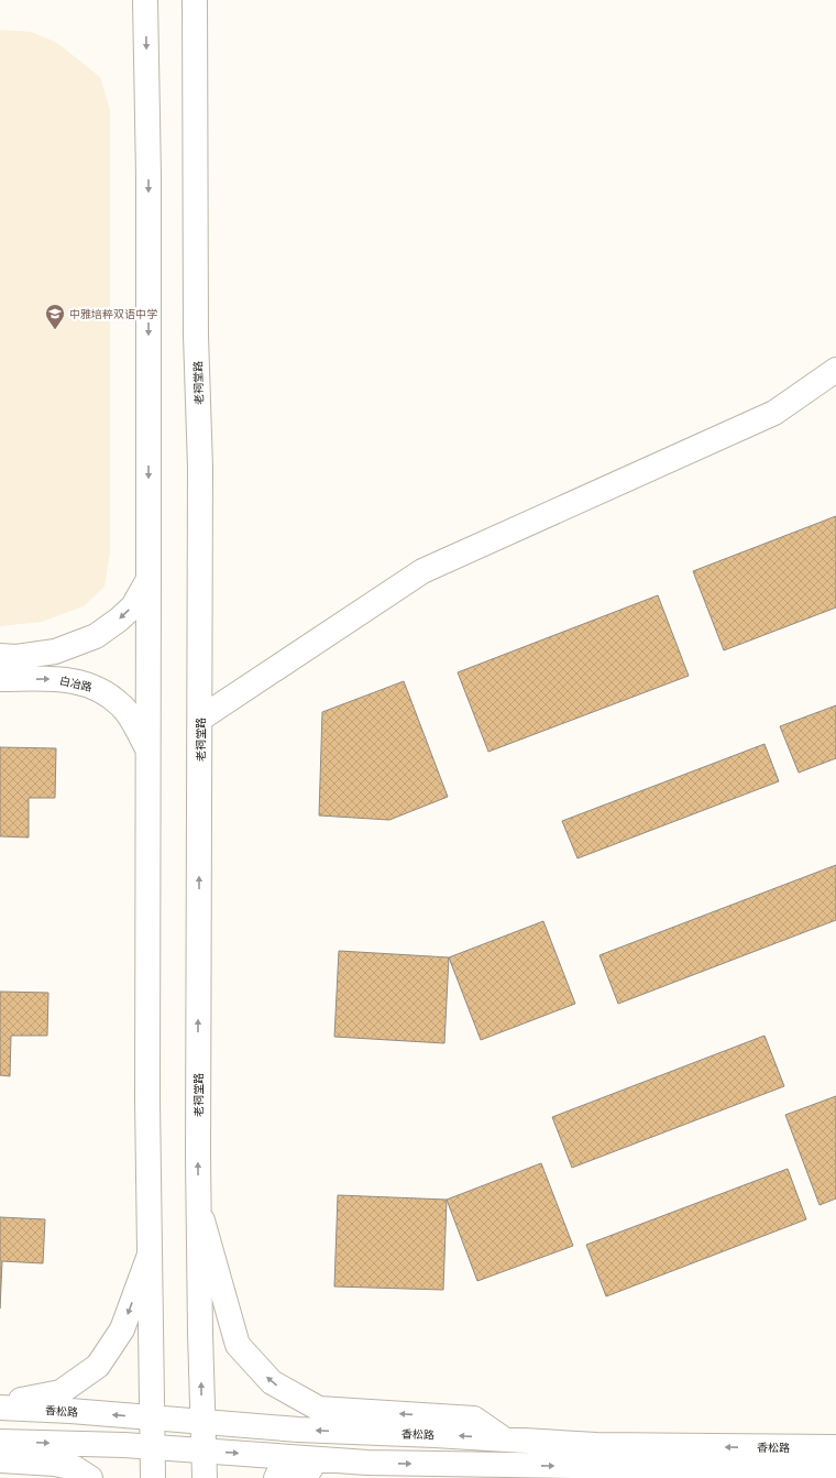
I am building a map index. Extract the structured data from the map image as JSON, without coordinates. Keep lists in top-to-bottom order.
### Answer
{
  "streets": {
    "street": ["老祠堂路", "白冶路", "香松路"]
  },
  "crossings": [
    ["老祠堂路", "香松路"]
  ],
  "one_way": ["白冶路"],
  "places": {
    "school or university": ["中雅培粹双语中学"]
  }
}
